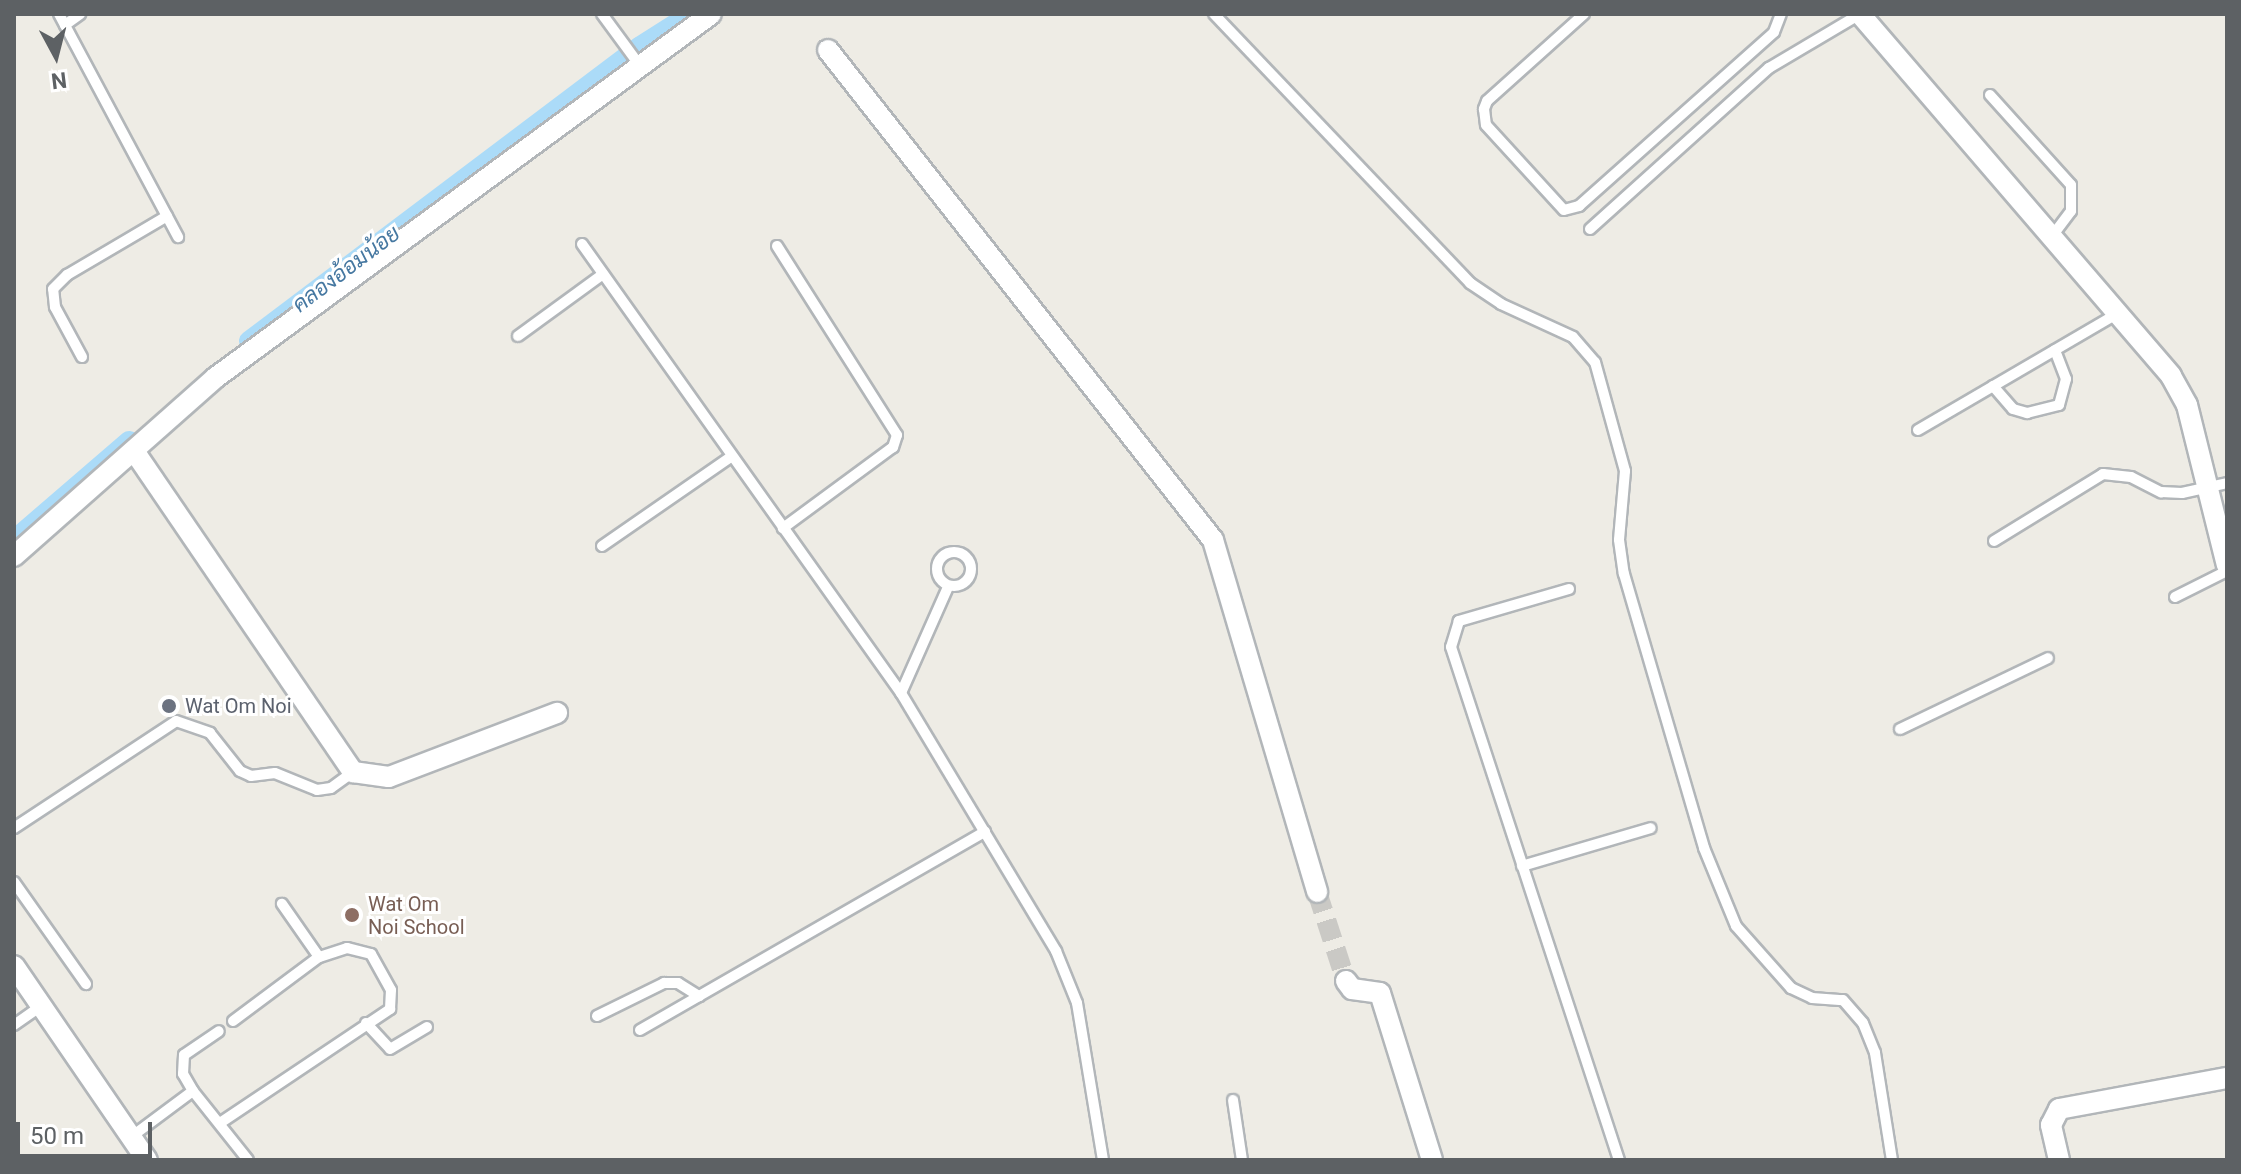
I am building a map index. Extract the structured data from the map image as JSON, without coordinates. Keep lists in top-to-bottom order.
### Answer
{
  "water": ["คลองอ้อมน้อย"],
  "places": ["Wat Om Noi", "Wat Om Noi School"],
  "scale_bar": "50 m",
  "north": "bottom"
}
